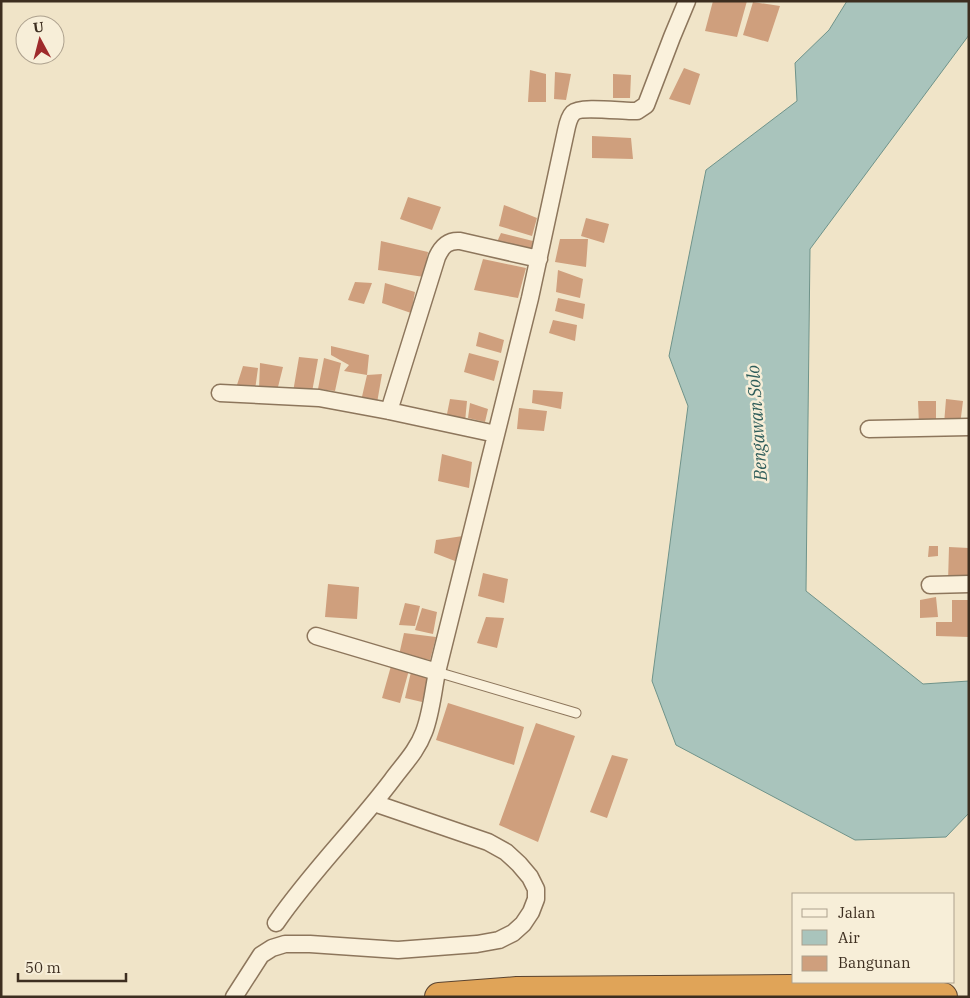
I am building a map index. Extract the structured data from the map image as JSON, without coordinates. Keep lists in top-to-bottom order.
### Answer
{
  "water": ["Bengawan Solo"],
  "legend": ["Jalan", "Air", "Bangunan"],
  "scale_bar": "50 m",
  "north": "top"
}
